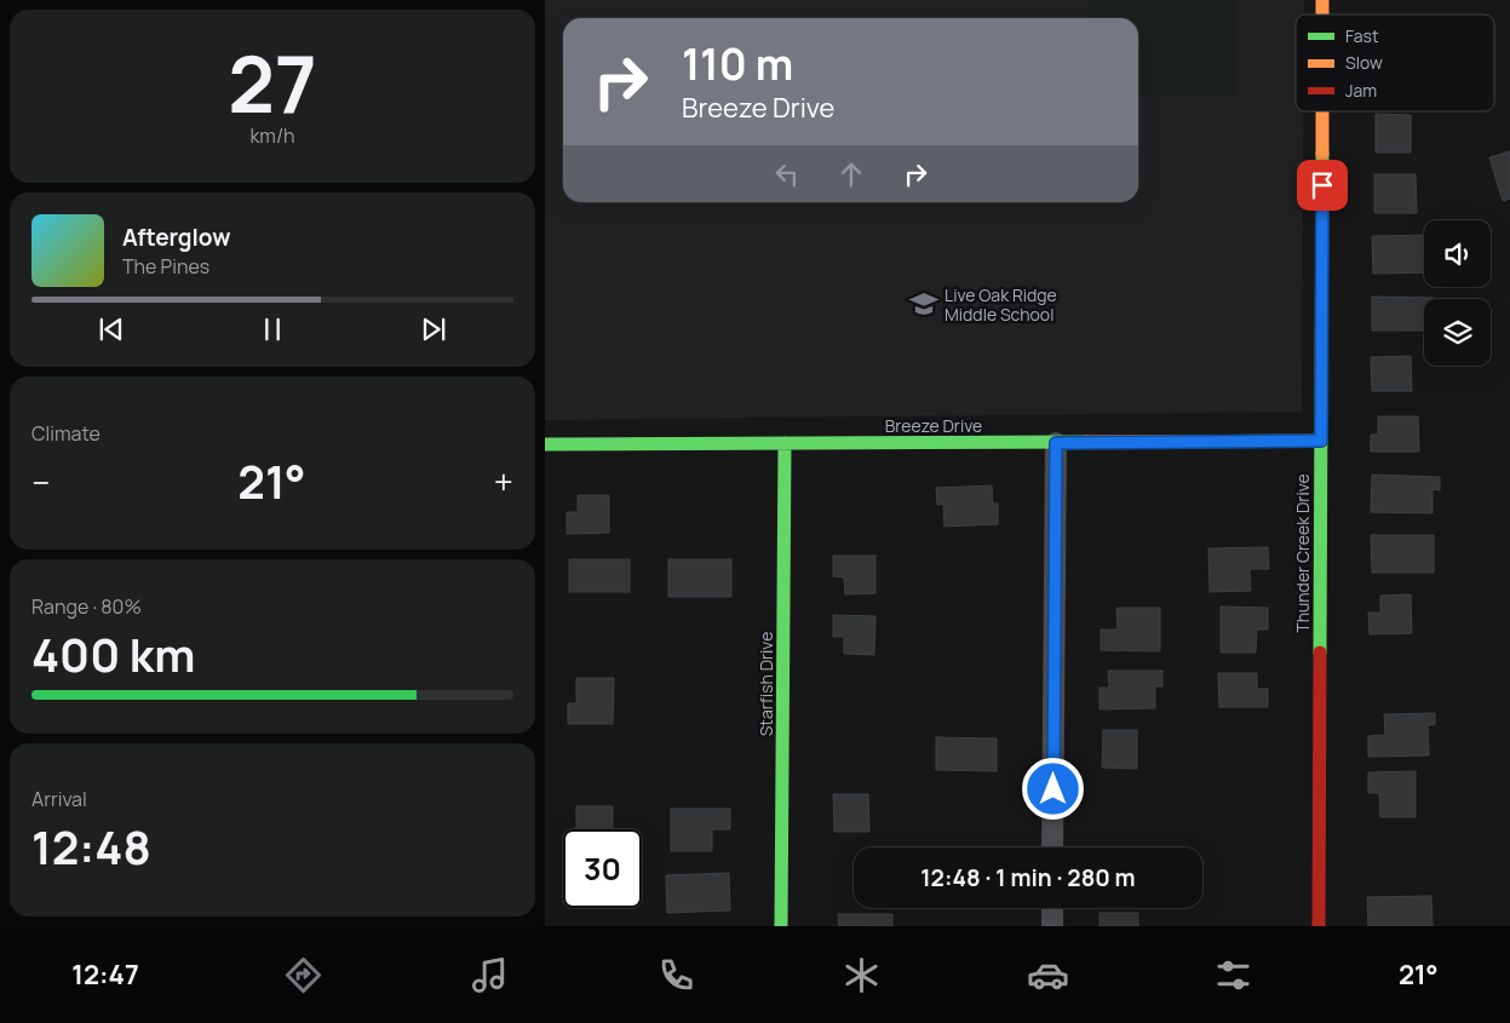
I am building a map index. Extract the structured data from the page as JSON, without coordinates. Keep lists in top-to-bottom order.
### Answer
{
  "streets": {
    "street": ["Breeze Drive", "Thunder Creek Drive", "Starfish Drive"]
  },
  "crossings": [
    ["Breeze Drive", "Thunder Creek Drive"],
    ["Breeze Drive", "Starfish Drive"]
  ],
  "places": {
    "school or university": ["Live Oak Ridge Middle School"]
  },
  "legend": ["Fast", "Slow", "Jam"],
  "page": {
    "tile": [
      ["27", "km/h"],
      "Climate",
      ["Range · 80%", "400 km"],
      ["Arrival", "12:48"]
    ],
    "turn": ["110 m", "Breeze Drive"],
    "song": ["Afterglow", "The Pines"],
    "heat": ["−", "21°", "+"],
    "limit": "30",
    "trip": "12:48 · 1 min · 280 m",
    "tabs": ["12:47", "21°"]
  }
}
